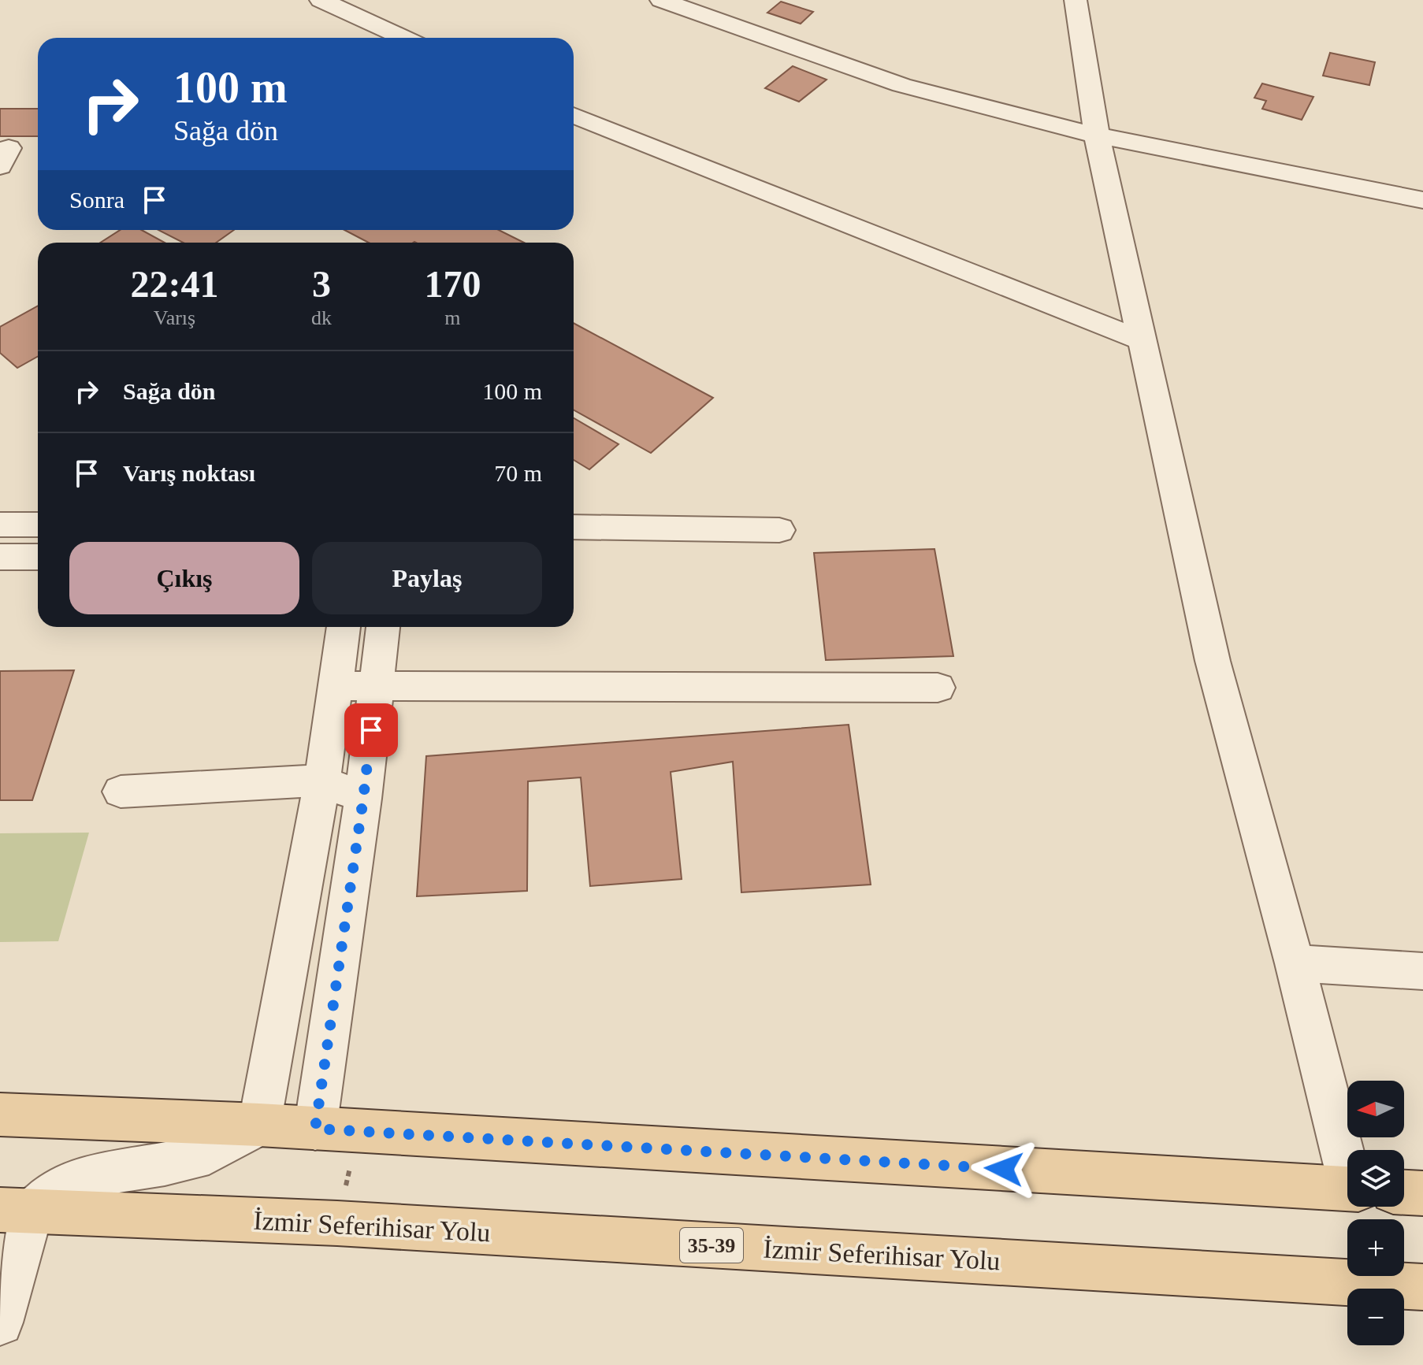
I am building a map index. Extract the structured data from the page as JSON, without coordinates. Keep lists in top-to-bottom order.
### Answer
{
  "streets": {
    "main road": ["İzmir Seferihisar Yolu", "35-39"]
  },
  "north": "left",
  "page": {
    "turn": ["100 m", "Sağa dön"],
    "then": "Sonra",
    "eta": [
      "22:41",
      "Varış",
      "3",
      "dk",
      "170",
      "m"
    ],
    "list": [
      {
        "name": "Sağa dön",
        "value": "100 m"
      },
      {
        "name": "Varış noktası",
        "value": "70 m"
      }
    ],
    "buttons": ["Çıkış", "Paylaş"],
    "map_buttons": ["+", "−"]
  }
}
